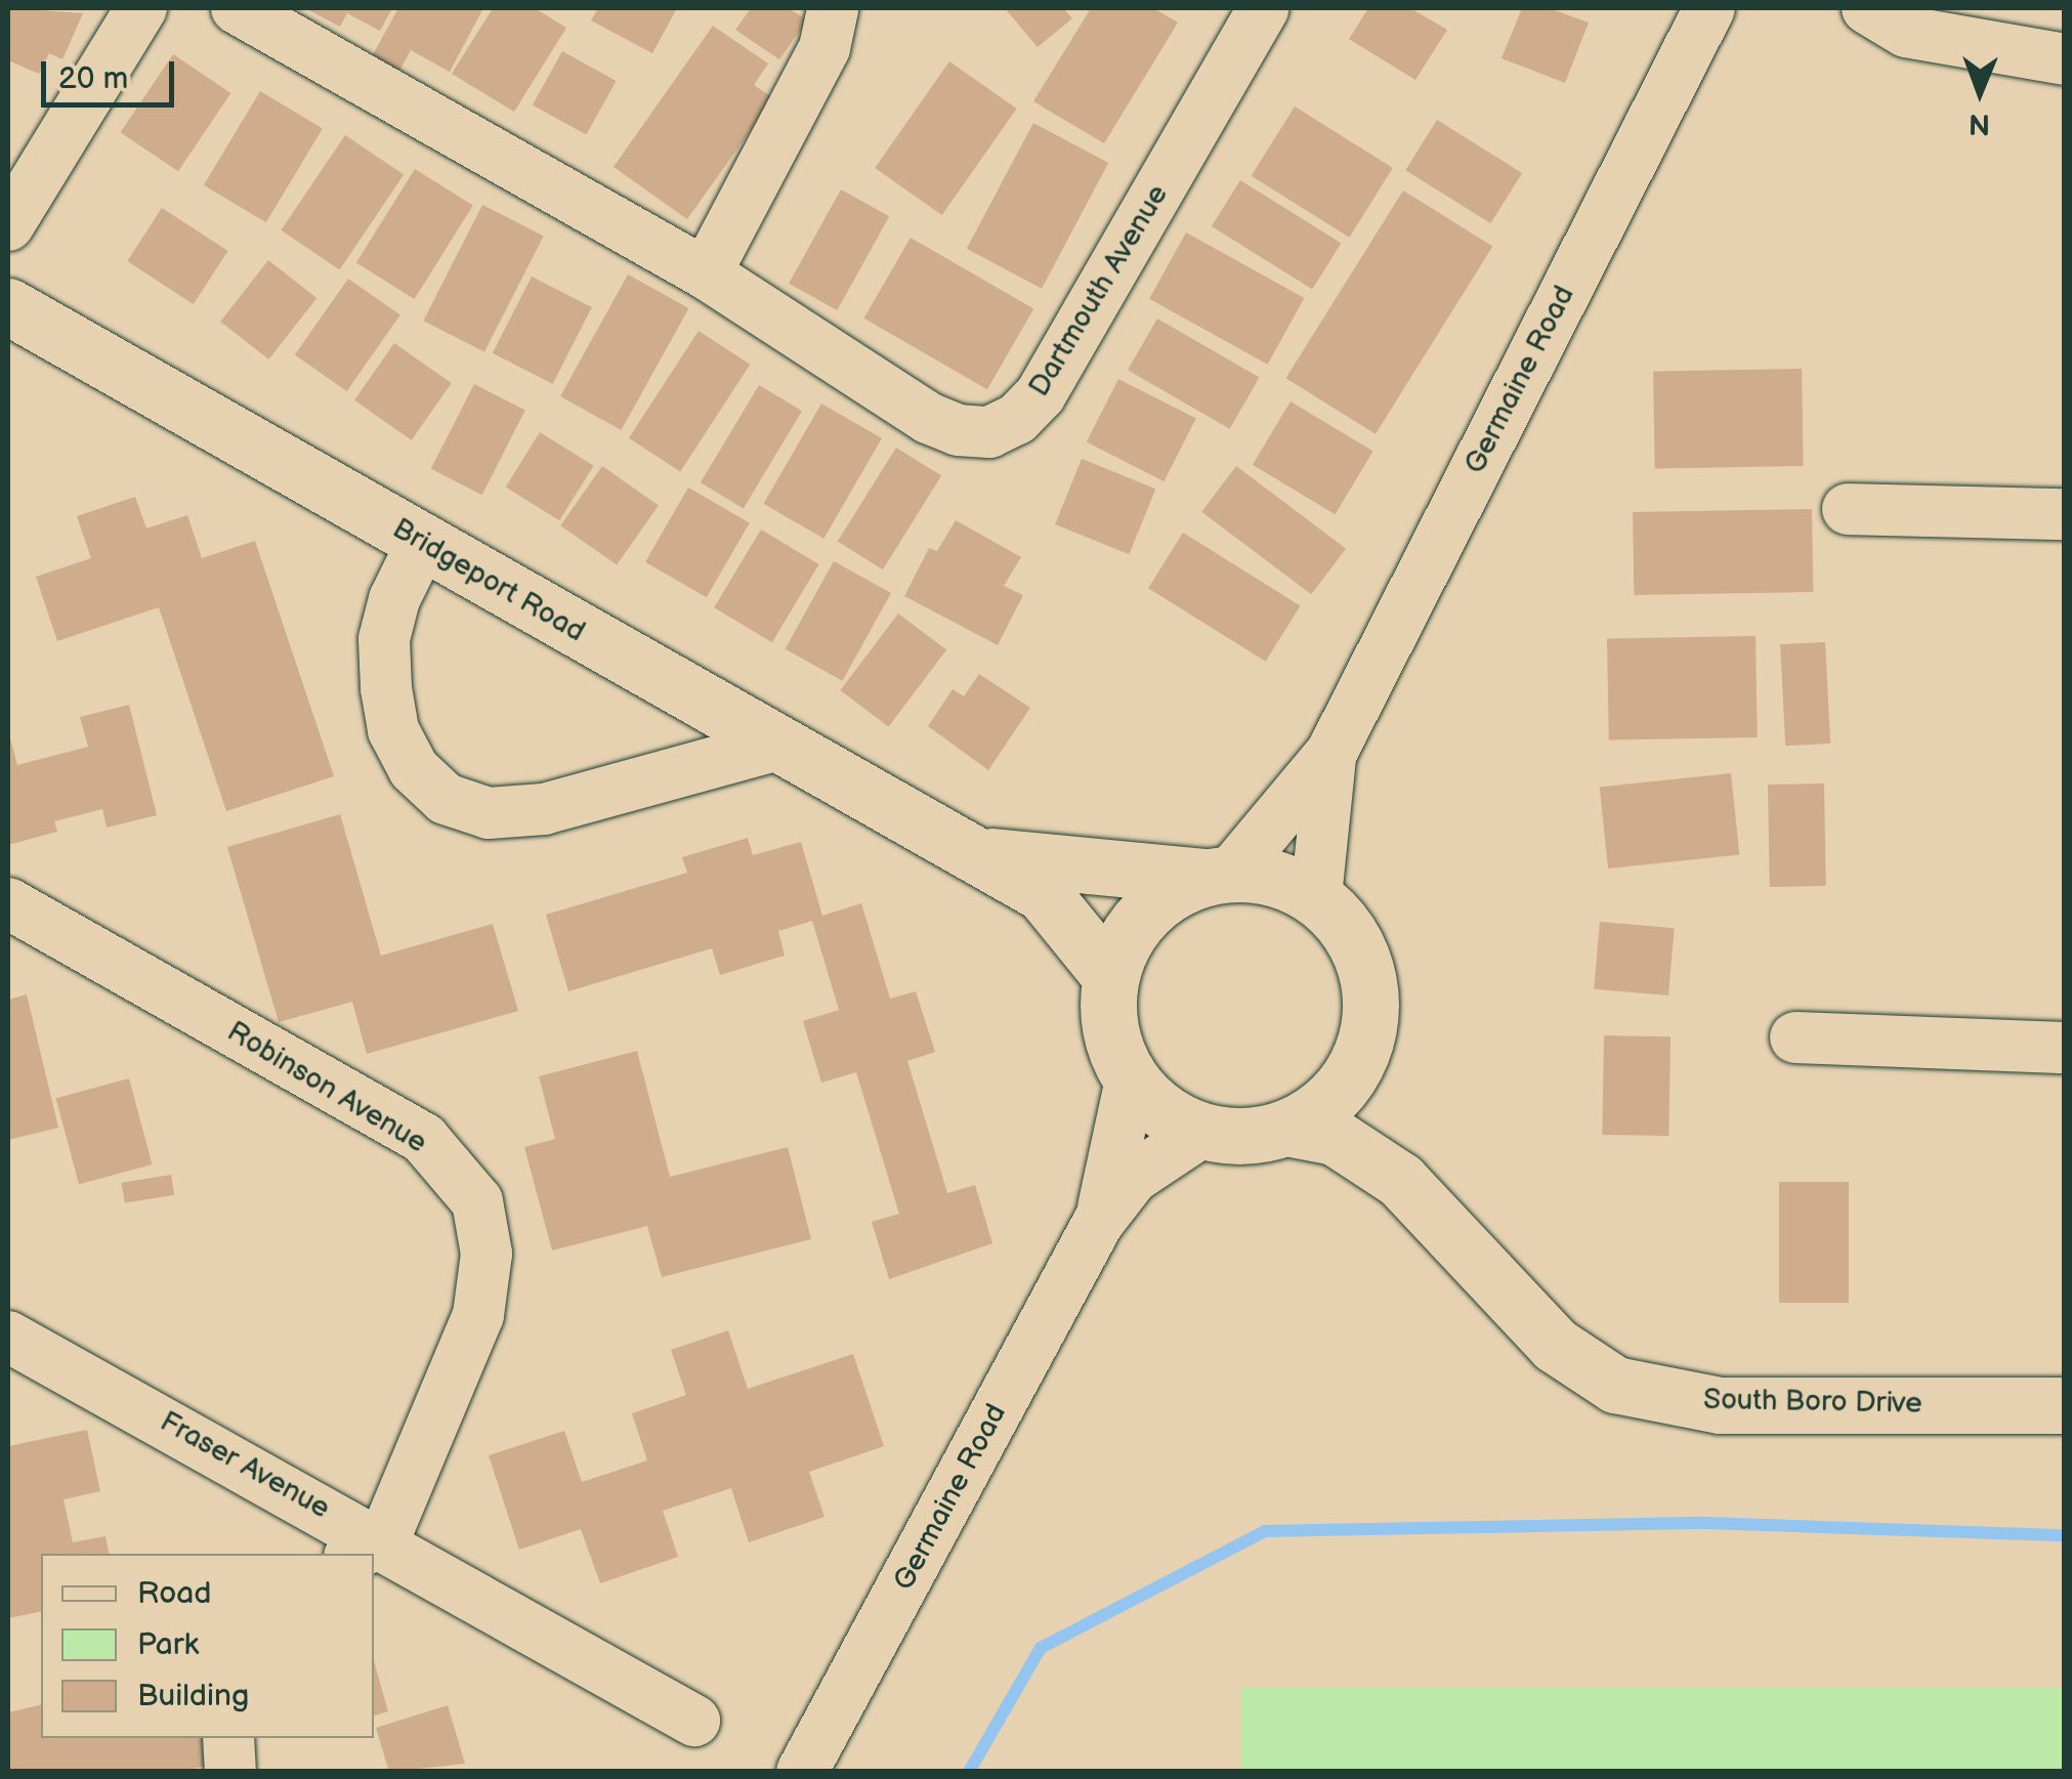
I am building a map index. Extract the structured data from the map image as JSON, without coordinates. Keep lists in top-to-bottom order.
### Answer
{
  "streets": {
    "main road": ["Bridgeport Road", "South Boro Drive"],
    "street": [
      "Dartmouth Avenue",
      "Germaine Road",
      "Robinson Avenue",
      "Fraser Avenue"
    ]
  },
  "crossings": [
    ["Germaine Road", "Bridgeport Road"],
    ["Germaine Road", "South Boro Drive"],
    ["Bridgeport Road", "South Boro Drive"],
    ["Robinson Avenue", "Fraser Avenue"]
  ],
  "legend": ["Road", "Park", "Building"],
  "scale_bar": "20 m",
  "north": "bottom"
}
